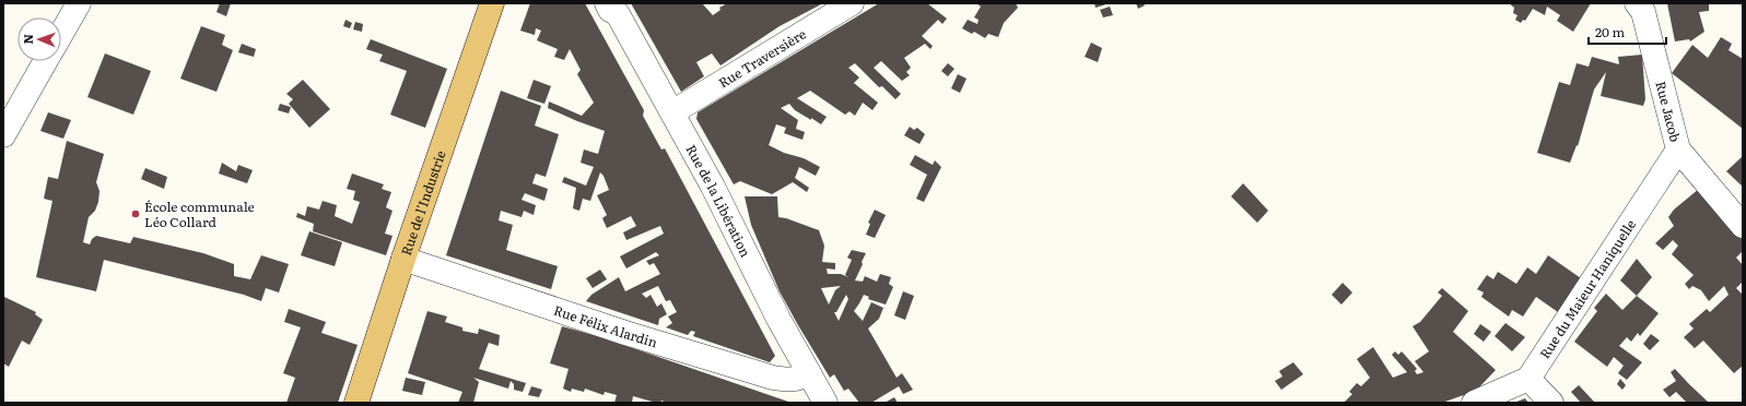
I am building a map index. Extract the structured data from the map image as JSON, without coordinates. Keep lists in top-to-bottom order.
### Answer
{
  "streets": {
    "main road": ["Rue de l'Industrie"],
    "street": [
      "Rue Traversière",
      "Rue Jacob",
      "Rue de la Libération",
      "Rue du Maieur Haniquelle",
      "Rue Félix Alardin"
    ]
  },
  "crossings": [
    ["Rue Traversière", "Rue de la Libération"],
    ["Rue Jacob", "Rue du Maieur Haniquelle"],
    ["Rue de la Libération", "Rue Félix Alardin"],
    ["Rue de l'Industrie", "Rue Félix Alardin"]
  ],
  "places": ["École communale Léo Collard"],
  "scale_bar": "20 m",
  "north": "left"
}
